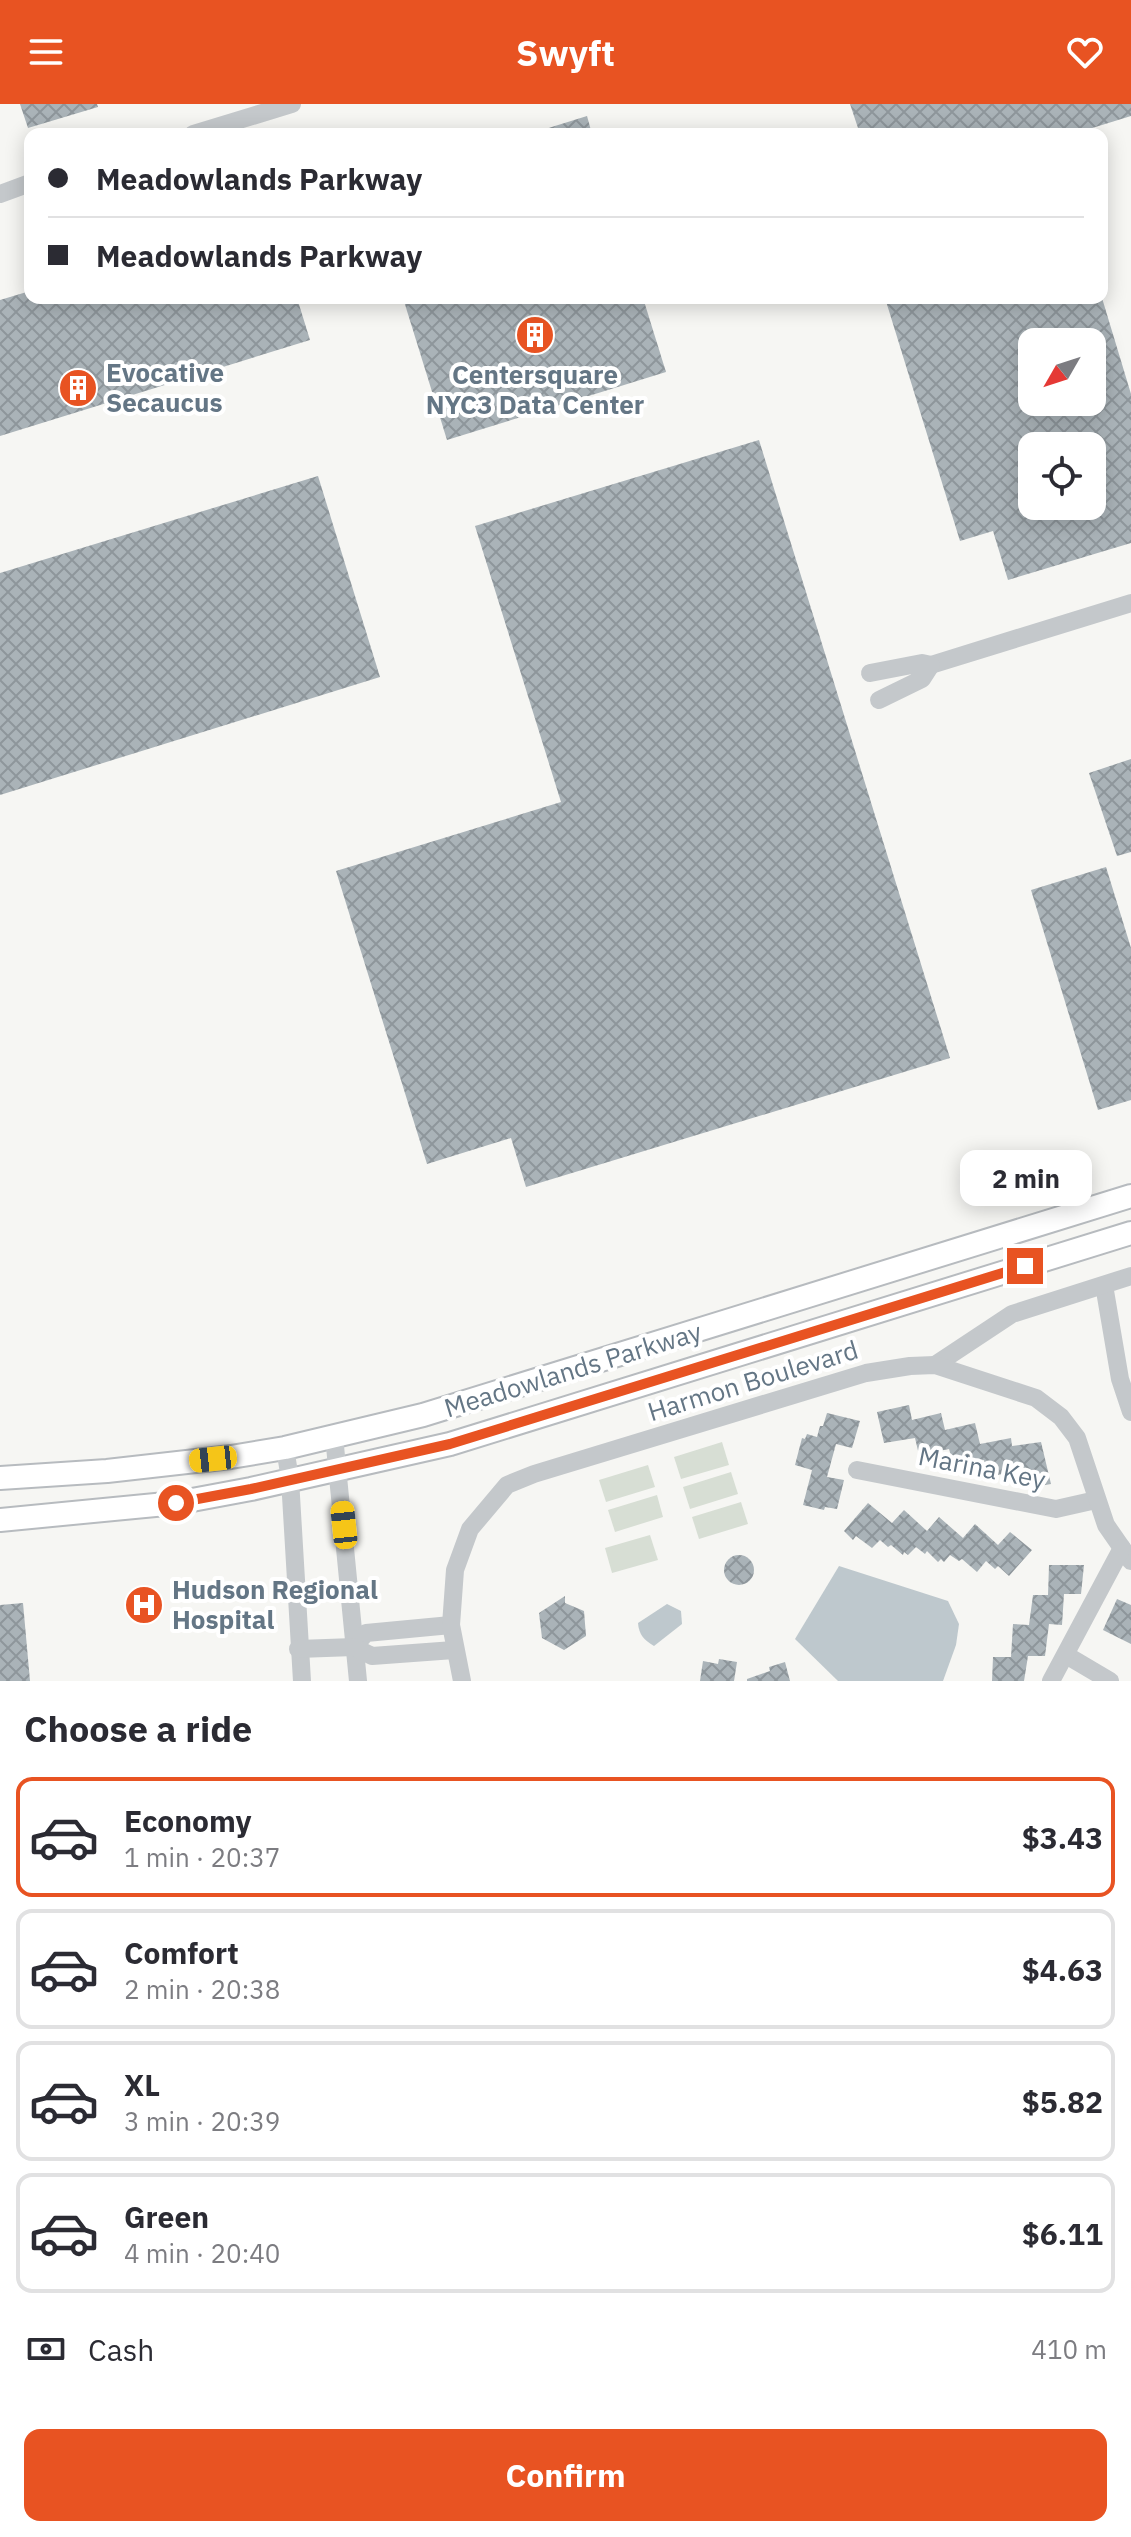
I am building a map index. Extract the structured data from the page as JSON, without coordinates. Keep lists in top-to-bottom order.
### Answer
{
  "streets": {
    "main road": ["Meadowlands Parkway"],
    "street": ["Harmon Boulevard", "Marina Key"]
  },
  "crossings": [
    ["Harmon Boulevard", "Marina Key"]
  ],
  "places": {
    "building": ["Centersquare NYC3 Data Center", "Evocative Secaucus"],
    "hospital": ["Hudson Regional Hospital"]
  },
  "north": "bottom left",
  "page": {
    "header": "Swyft",
    "banner": ["Meadowlands Parkway", "Meadowlands Parkway"],
    "bubble": "2 min",
    "heading": "Choose a ride",
    "list": [
      {
        "name": "Economy",
        "note": "1 min · 20:37",
        "value": "$3.43"
      },
      {
        "name": "Comfort",
        "note": "2 min · 20:38",
        "value": "$4.63"
      },
      {
        "name": "XL",
        "note": "3 min · 20:39",
        "value": "$5.82"
      },
      {
        "name": "Green",
        "note": "4 min · 20:40",
        "value": "$6.11"
      }
    ],
    "pay": ["Cash", "410 m"],
    "buttons": "Confirm"
  }
}
